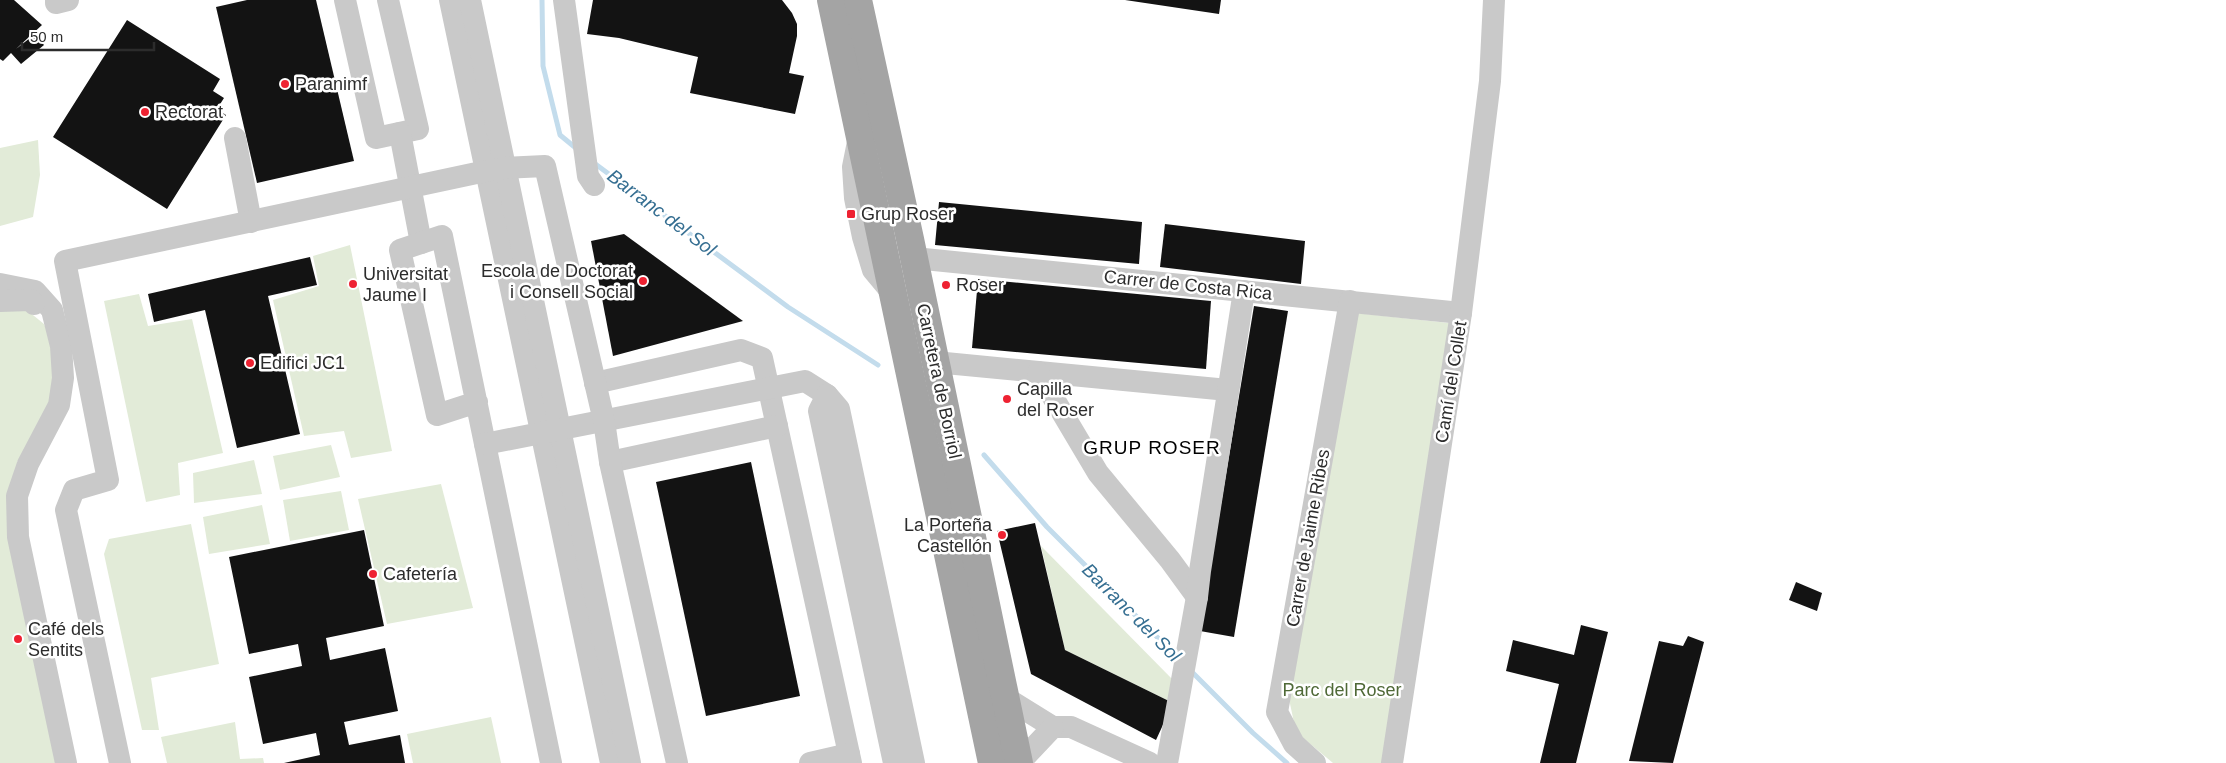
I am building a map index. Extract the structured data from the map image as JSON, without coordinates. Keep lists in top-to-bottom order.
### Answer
{
  "streets": {
    "main road": ["Carretera de Borriol"],
    "street": ["Carrer de Costa Rica", "Camí del Collet", "Carrer de Jaime Ribes"]
  },
  "crossings": [
    ["Carrer de Costa Rica", "Carretera de Borriol"],
    ["Carrer de Costa Rica", "Camí del Collet"],
    ["Carrer de Costa Rica", "Carrer de Jaime Ribes"]
  ],
  "districts": ["GRUP ROSER"],
  "water": ["Barranc del Sol"],
  "parks": ["Parc del Roser"],
  "places": {
    "other": [
      "Paranimf",
      "Rectorat",
      "Escola de Doctorat i Consell Social",
      "Universitat Jaume I",
      "Roser",
      "Edifici JC1",
      "Capilla del Roser",
      "La Porteña Castellón",
      "Cafetería",
      "Café dels Sentits"
    ],
    "transit": ["Grup Roser"]
  },
  "scale_bar": "50 m"
}
